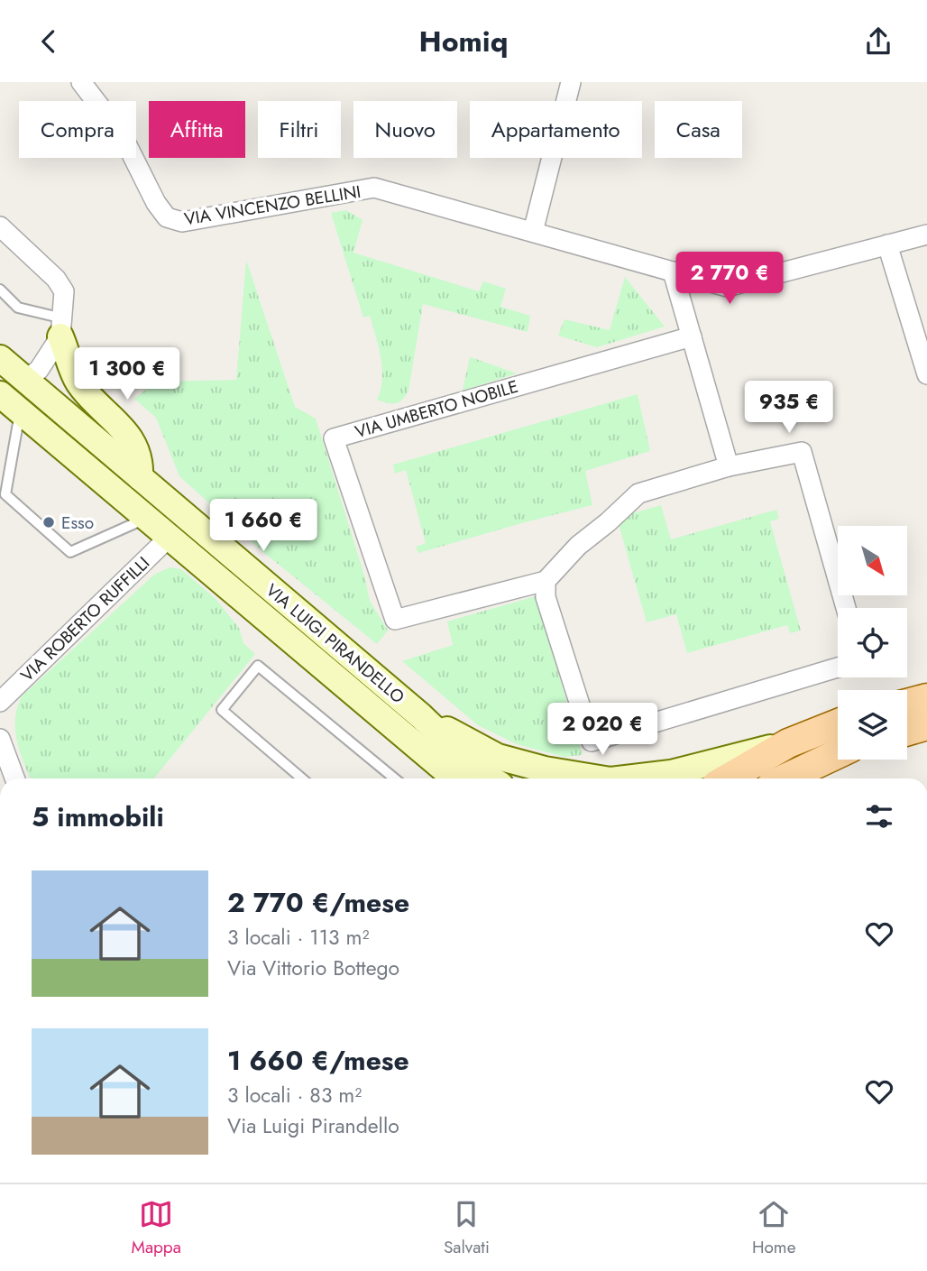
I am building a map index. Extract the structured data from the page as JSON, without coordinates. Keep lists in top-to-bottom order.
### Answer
{
  "streets": {
    "main road": ["VIA LUIGI PIRANDELLO"],
    "street": ["VIA VINCENZO BELLINI", "VIA UMBERTO NOBILE", "VIA ROBERTO RUFFILLI"]
  },
  "crossings": [
    ["VIA ROBERTO RUFFILLI", "VIA LUIGI PIRANDELLO"]
  ],
  "places": ["Esso"],
  "north": "bottom right",
  "page": {
    "header": "Homiq",
    "chip": [
      "Compra",
      "Affitta",
      "Filtri",
      "Nuovo",
      "Appartamento",
      "Casa"
    ],
    "price": [
      "2 770 €",
      "1 300 €",
      "935 €",
      "1 660 €",
      "2 020 €"
    ],
    "heading": "5 immobili",
    "list": [
      {
        "name": "2 770 €/mese",
        "note": "3 locali · 113 m² · Via Vittorio Bottego"
      },
      {
        "name": "1 660 €/mese",
        "note": "3 locali · 83 m² · Via Luigi Pirandello"
      }
    ],
    "tabs": ["Mappa", "Salvati", "Home"]
  }
}
